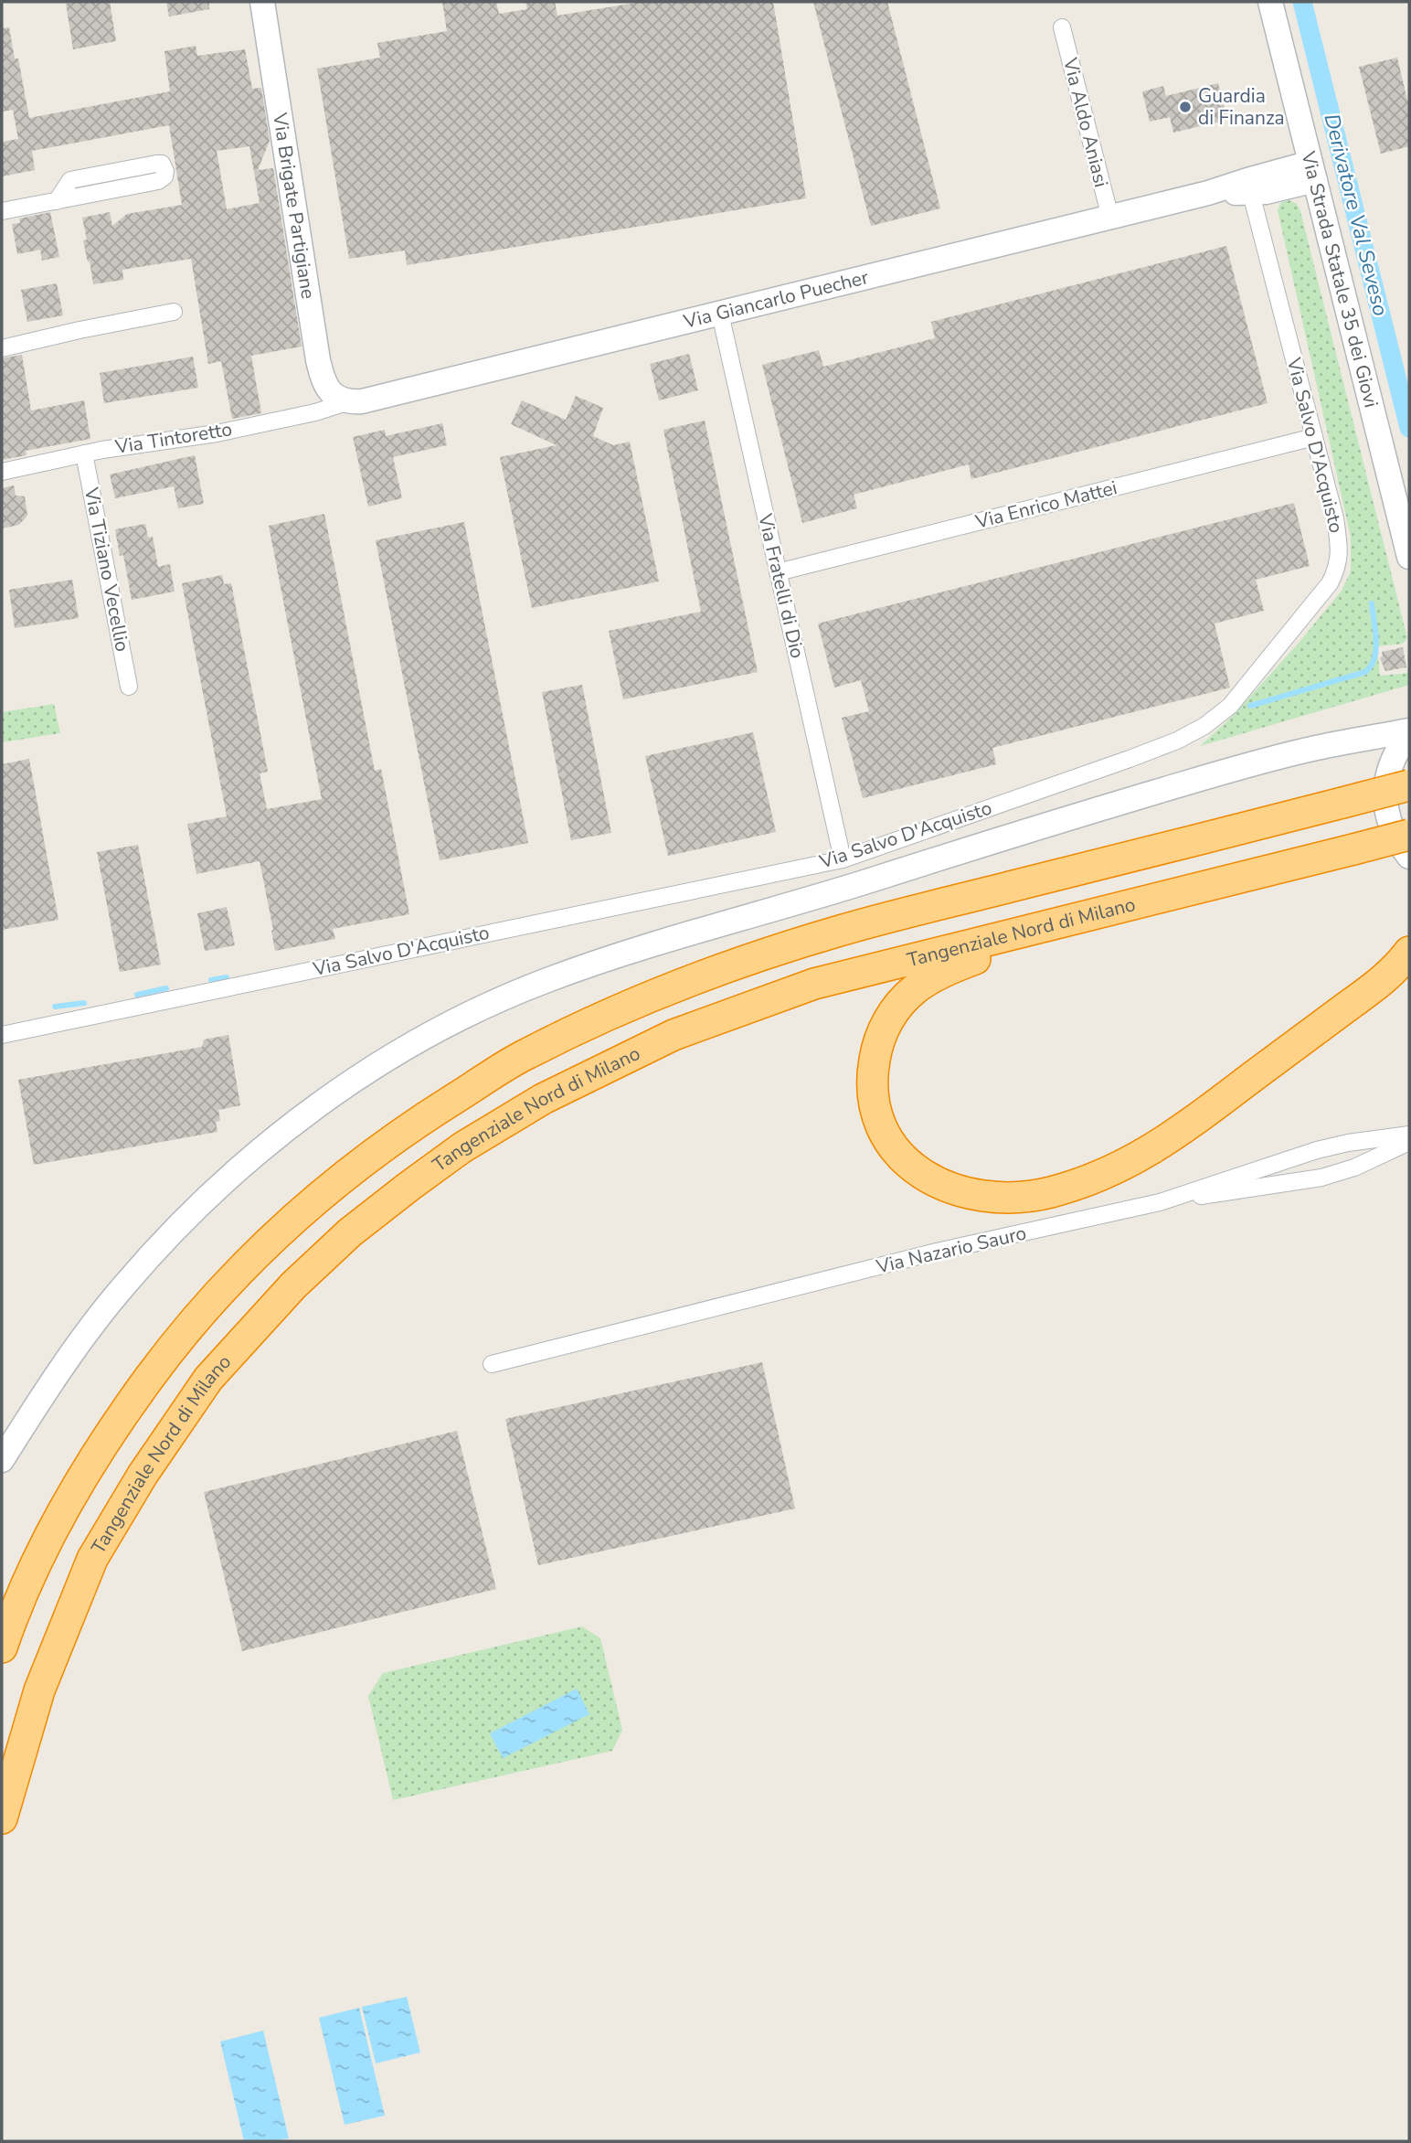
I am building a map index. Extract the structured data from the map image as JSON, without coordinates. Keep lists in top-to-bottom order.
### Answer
{
  "streets": {
    "highway": ["Tangenziale Nord di Milano"],
    "main road": ["Via Brigate Partigiane", "Via Strada Statale 35 dei Giovi", "Via Giancarlo Puecher"],
    "street": [
      "Via Aldo Aniasi",
      "Via Tintoretto",
      "Via Salvo D'Acquisto",
      "Via Enrico Mattei",
      "Via Tiziano Vecellio",
      "Via Fratelli di Dio",
      "Via Nazario Sauro"
    ]
  },
  "crossings": [
    ["Via Aldo Aniasi", "Via Giancarlo Puecher"],
    ["Via Brigate Partigiane", "Via Giancarlo Puecher"],
    ["Via Brigate Partigiane", "Via Tintoretto"],
    ["Via Strada Statale 35 dei Giovi", "Via Giancarlo Puecher"],
    ["Via Giancarlo Puecher", "Via Tintoretto"],
    ["Via Giancarlo Puecher", "Via Salvo D'Acquisto"],
    ["Via Giancarlo Puecher", "Via Fratelli di Dio"],
    ["Via Tintoretto", "Via Tiziano Vecellio"],
    ["Via Salvo D'Acquisto", "Via Enrico Mattei"],
    ["Via Salvo D'Acquisto", "Via Fratelli di Dio"],
    ["Via Enrico Mattei", "Via Fratelli di Dio"]
  ],
  "water": ["Derivatore Val Seveso"],
  "places": ["Guardia di Finanza"]
}
